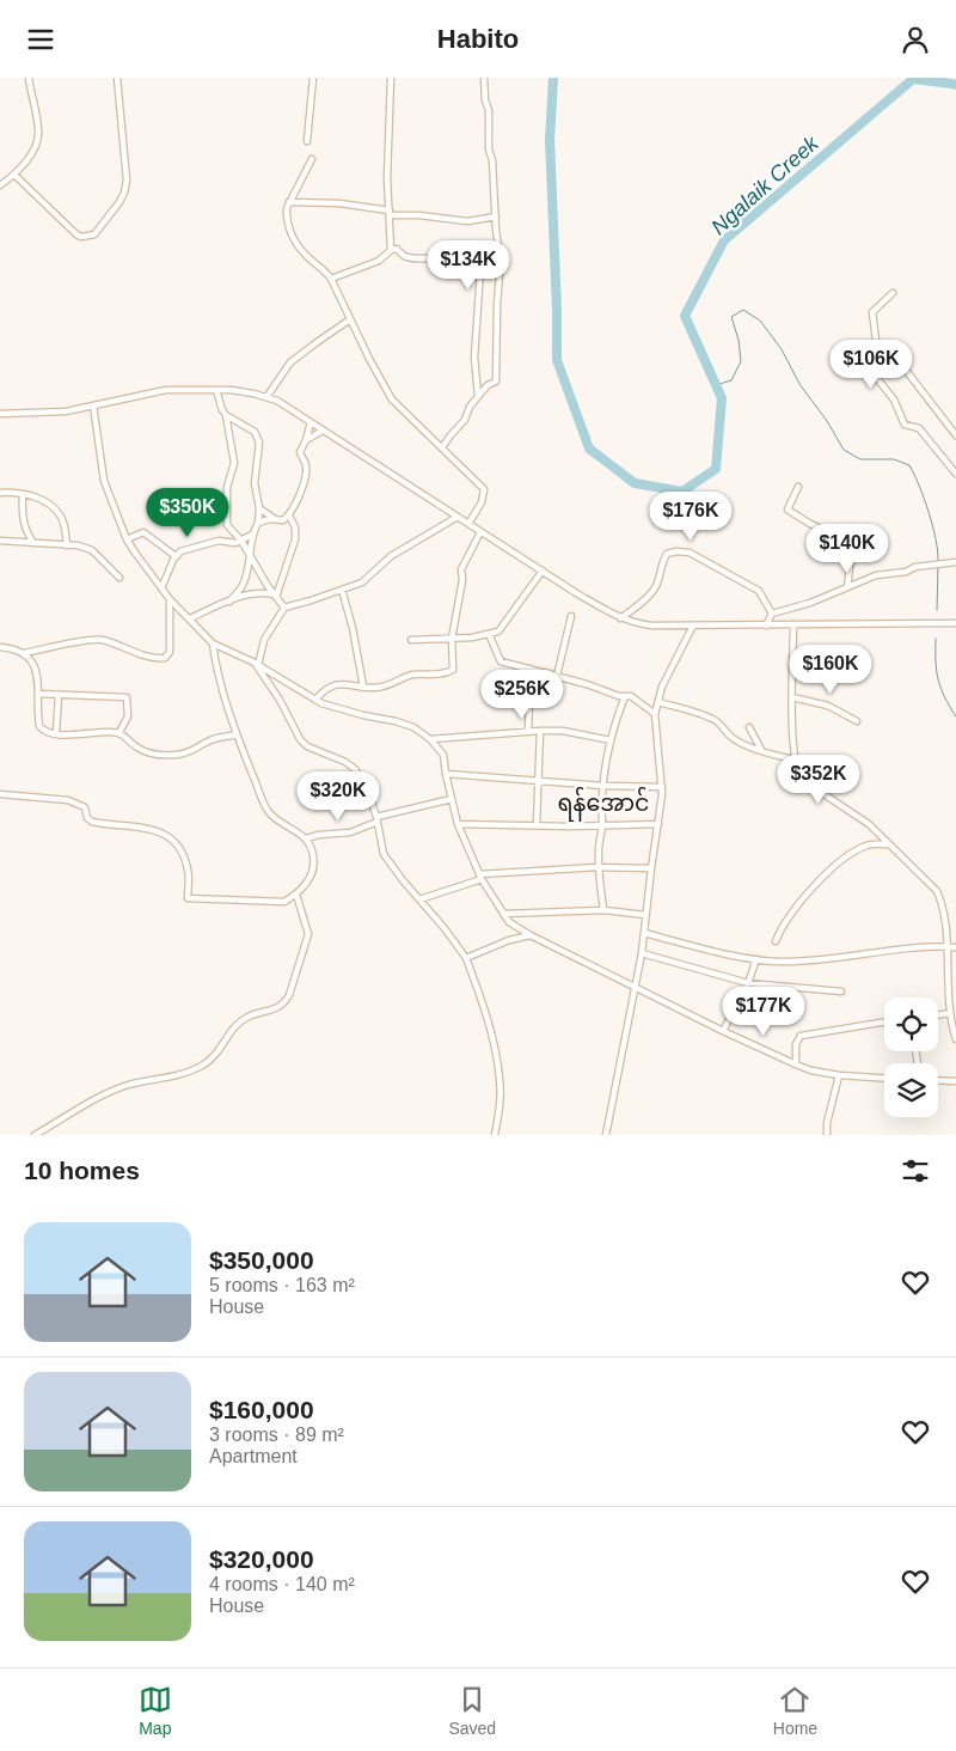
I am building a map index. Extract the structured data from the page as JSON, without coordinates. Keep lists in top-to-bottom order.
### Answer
{
  "districts": ["ရန်အောင်"],
  "water": ["Ngalaik Creek"],
  "page": {
    "header": "Habito",
    "price": [
      "$134K",
      "$106K",
      "$350K",
      "$176K",
      "$140K",
      "$160K",
      "$256K",
      "$352K",
      "$320K",
      "$177K"
    ],
    "heading": "10 homes",
    "list": [
      {
        "name": "$350,000",
        "note": "5 rooms · 163 m² · House"
      },
      {
        "name": "$160,000",
        "note": "3 rooms · 89 m² · Apartment"
      },
      {
        "name": "$320,000",
        "note": "4 rooms · 140 m² · House"
      }
    ],
    "tabs": ["Map", "Saved", "Home"]
  }
}
